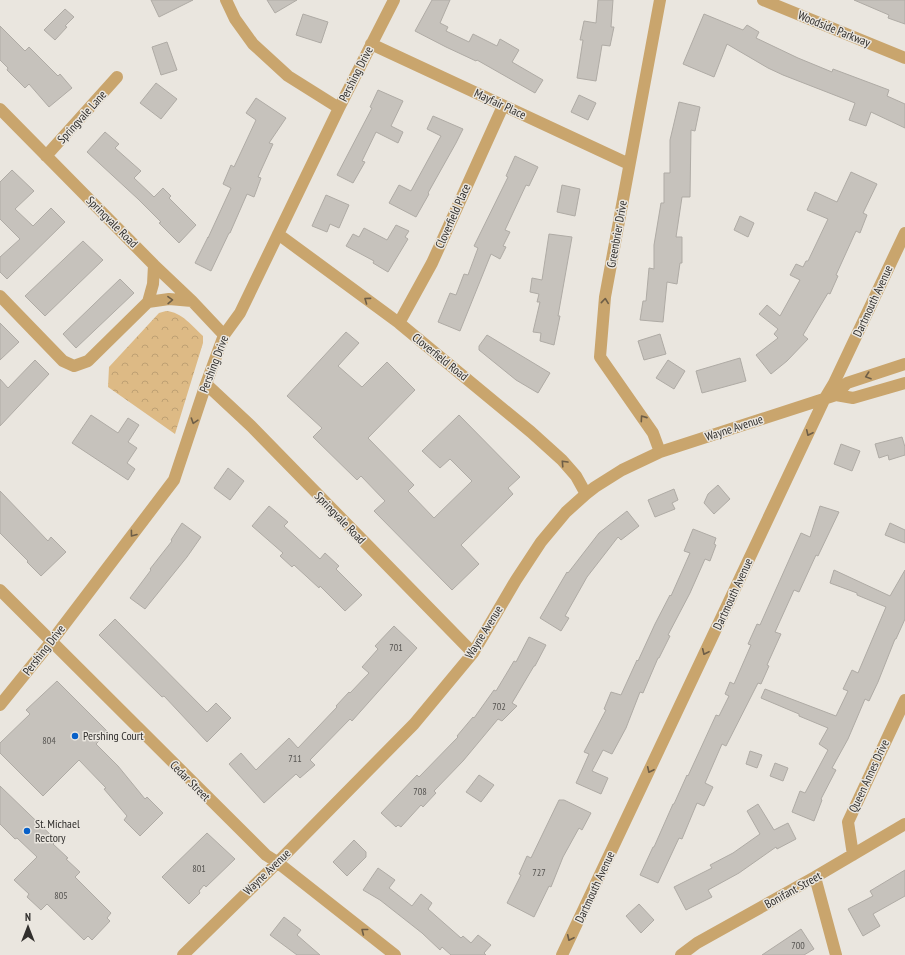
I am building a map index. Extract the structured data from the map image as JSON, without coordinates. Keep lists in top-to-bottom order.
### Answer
{
  "streets": {
    "street": [
      "Woodside Parkway",
      "Pershing Drive",
      "Mayfair Place",
      "Springvale Lane",
      "Cloverfield Place",
      "Springvale Road",
      "Greenbrier Drive",
      "Dartmouth Avenue",
      "Cloverfield Road",
      "Wayne Avenue",
      "Queen Annes Drive",
      "Cedar Street",
      "Bonifant Street"
    ]
  },
  "crossings": [
    ["Pershing Drive", "Mayfair Place"],
    ["Pershing Drive", "Springvale Road"],
    ["Pershing Drive", "Cloverfield Road"],
    ["Pershing Drive", "Cedar Street"],
    ["Mayfair Place", "Cloverfield Place"],
    ["Mayfair Place", "Greenbrier Drive"],
    ["Springvale Lane", "Springvale Road"],
    ["Cloverfield Place", "Cloverfield Road"],
    ["Springvale Road", "Wayne Avenue"],
    ["Greenbrier Drive", "Wayne Avenue"],
    ["Dartmouth Avenue", "Wayne Avenue"],
    ["Cloverfield Road", "Wayne Avenue"],
    ["Wayne Avenue", "Cedar Street"],
    ["Queen Annes Drive", "Bonifant Street"]
  ],
  "one_way": [
    "Pershing Drive",
    "Greenbrier Drive",
    "Dartmouth Avenue",
    "Cloverfield Road"
  ],
  "places": ["Pershing Court", "St. Michael Rectory"],
  "house_numbers": [
    "701",
    "702",
    "804",
    "711",
    "708",
    "801",
    "727",
    "805",
    "700"
  ],
  "north": "top"
}
